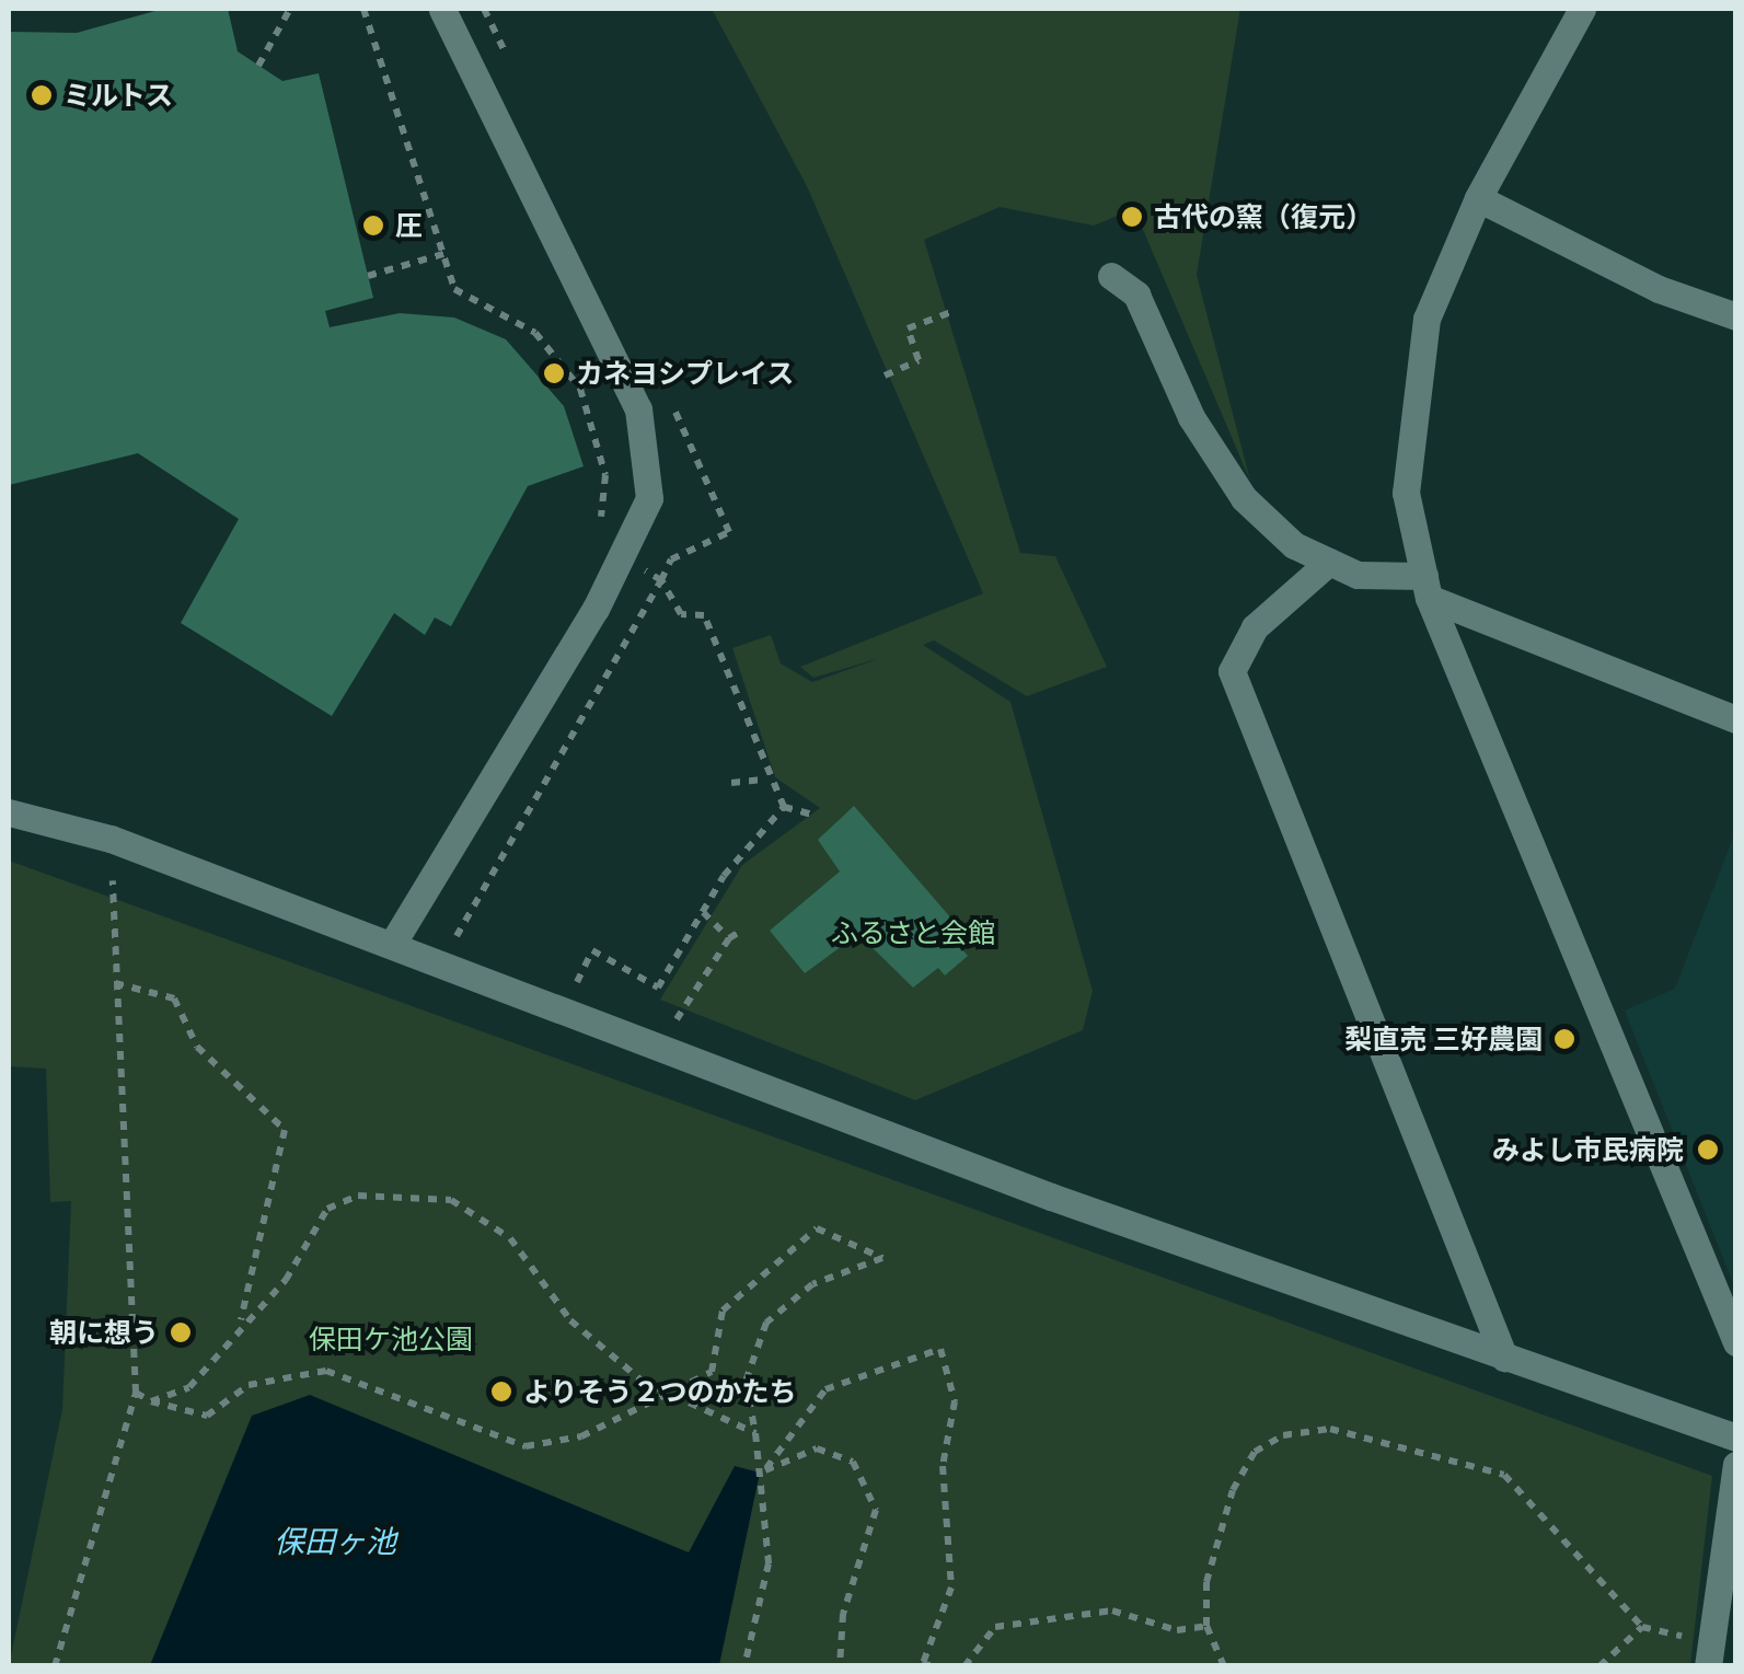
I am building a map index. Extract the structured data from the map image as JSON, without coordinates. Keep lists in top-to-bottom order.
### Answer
{
  "water": ["保田ヶ池"],
  "parks": ["ふるさと会館", "保田ケ池公園"],
  "places": [
    "ミルトス",
    "古代の窯（復元）",
    "圧",
    "カネヨシプレイス",
    "梨直売 三好農園",
    "みよし市民病院",
    "朝に想う",
    "よりそう２つのかたち"
  ]
}
